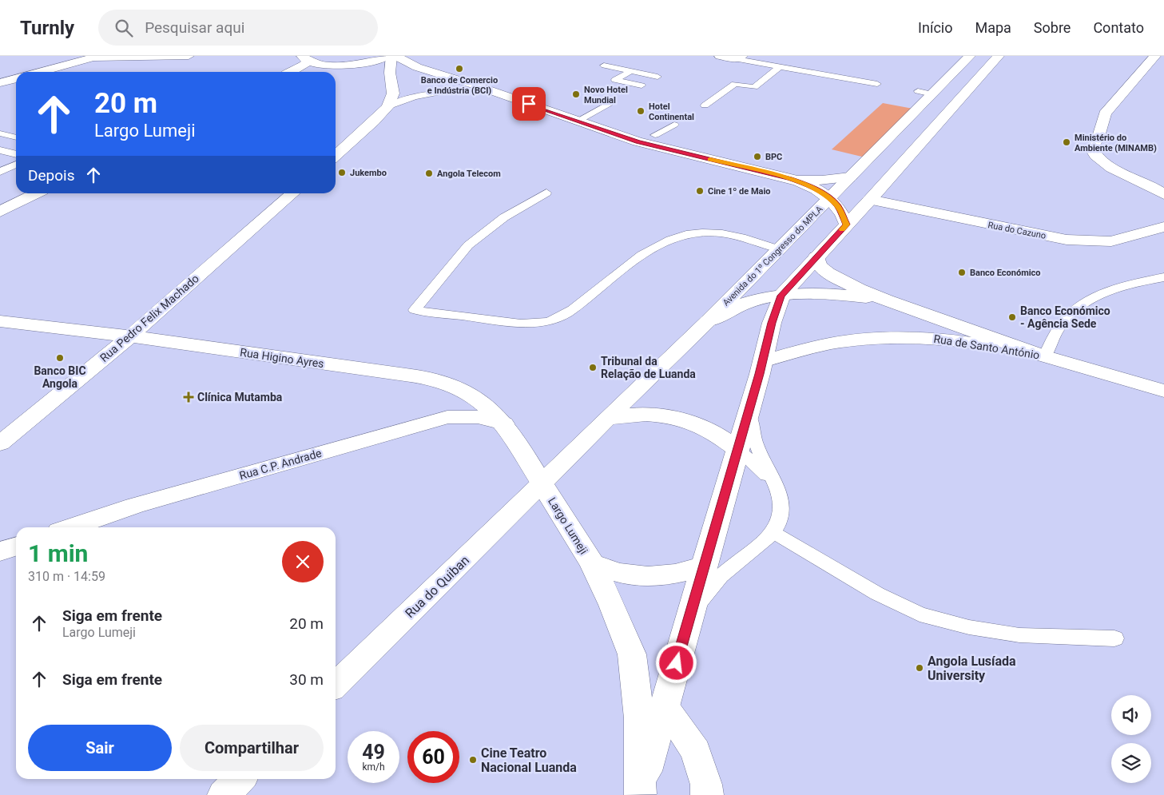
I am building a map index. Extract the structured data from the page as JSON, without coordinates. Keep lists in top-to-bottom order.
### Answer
{
  "streets": {
    "street": [
      "Rua do Cazuno",
      "Avenida do 1º Congresso do MPLA",
      "Rua Pedro Felix Machado",
      "Rua de Santo António",
      "Rua Higino Ayres",
      "Rua C.P. Andrade",
      "Largo Lumeji",
      "Rua do Quiban"
    ]
  },
  "crossings": [
    ["Avenida do 1º Congresso do MPLA", "Rua de Santo António"],
    ["Rua Pedro Felix Machado", "Rua Higino Ayres"],
    ["Rua Higino Ayres", "Rua C.P. Andrade"],
    ["Rua Higino Ayres", "Largo Lumeji"],
    ["Rua Higino Ayres", "Rua do Quiban"],
    ["Largo Lumeji", "Rua do Quiban"]
  ],
  "places": {
    "other": [
      "Banco de Comercio e Indústria (BCI)",
      "Novo Hotel Mundial",
      "Hotel Continental",
      "Ministério do Ambiente (MINAMB)",
      "BPC",
      "Jukembo",
      "Angola Telecom",
      "Cine 1º de Maio",
      "Banco Económico",
      "Banco Económico - Agência Sede",
      "Banco BIC Angola",
      "Tribunal da Relação de Luanda",
      "Angola Lusíada University",
      "Cine Teatro Nacional Luanda"
    ],
    "health": ["Clínica Mutamba"]
  },
  "page": {
    "header": "Turnly",
    "search": "Pesquisar aqui",
    "nav": [
      "Início",
      "Mapa",
      "Sobre",
      "Contato"
    ],
    "turn": ["20 m", "Largo Lumeji"],
    "then": "Depois",
    "heading": ["1 min", "310 m · 14:59"],
    "list": [
      {
        "name": "Siga em frente",
        "note": "Largo Lumeji",
        "value": "20 m"
      },
      {
        "name": "Siga em frente",
        "value": "30 m"
      }
    ],
    "buttons": ["Sair", "Compartilhar"],
    "speed": "49 km/h",
    "limit": "60"
  }
}
